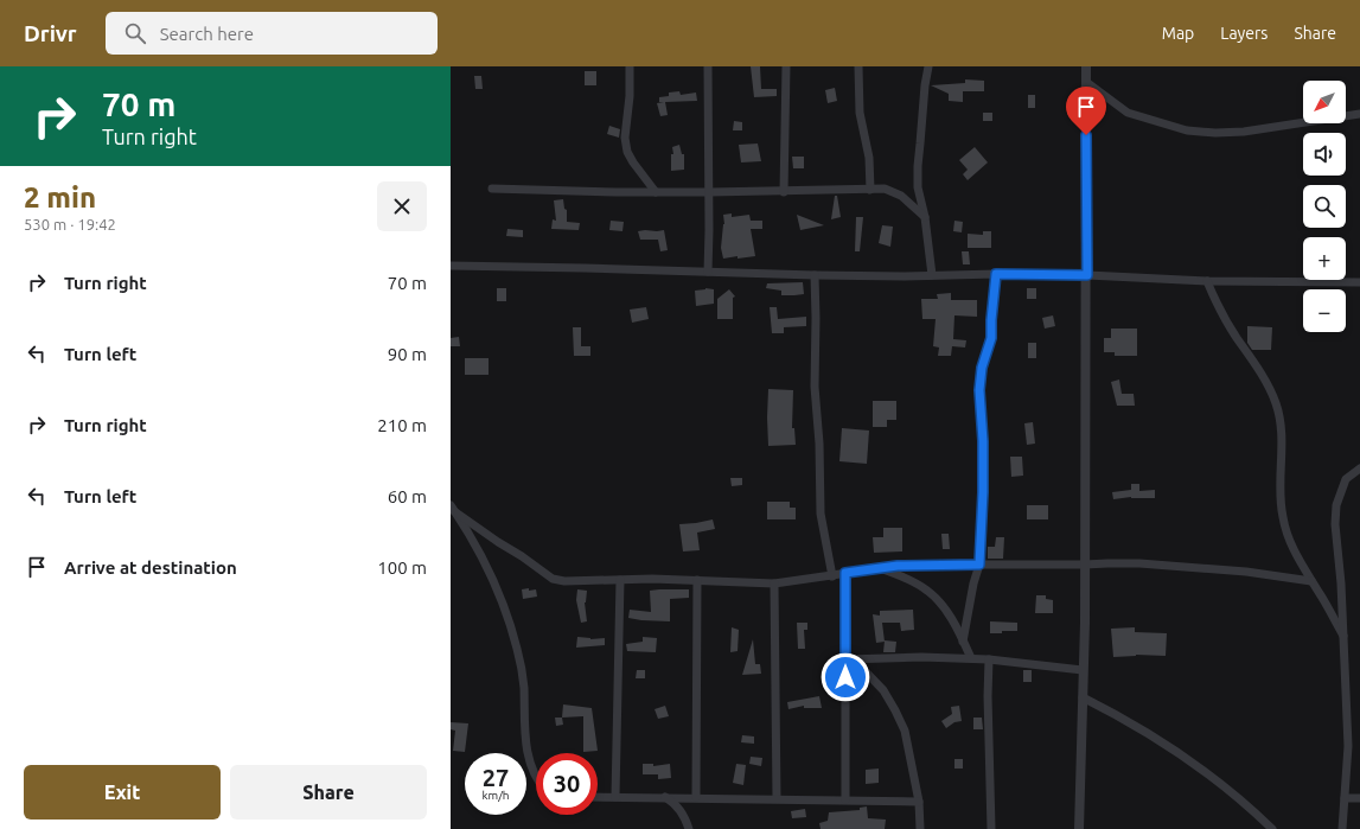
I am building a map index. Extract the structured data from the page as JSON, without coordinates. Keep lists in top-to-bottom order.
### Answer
{
  "north": "bottom left",
  "page": {
    "header": "Drivr",
    "search": "Search here",
    "nav": ["Map", "Layers", "Share"],
    "turn": ["70 m", "Turn right"],
    "map_buttons": ["+", "−"],
    "heading": ["2 min", "530 m · 19:42"],
    "list": [
      {
        "name": "Turn right",
        "value": "70 m"
      },
      {
        "name": "Turn left",
        "value": "90 m"
      },
      {
        "name": "Turn right",
        "value": "210 m"
      },
      {
        "name": "Turn left",
        "value": "60 m"
      },
      {
        "name": "Arrive at destination",
        "value": "100 m"
      }
    ],
    "speed": "27 km/h",
    "limit": "30",
    "buttons": ["Exit", "Share"]
  }
}
